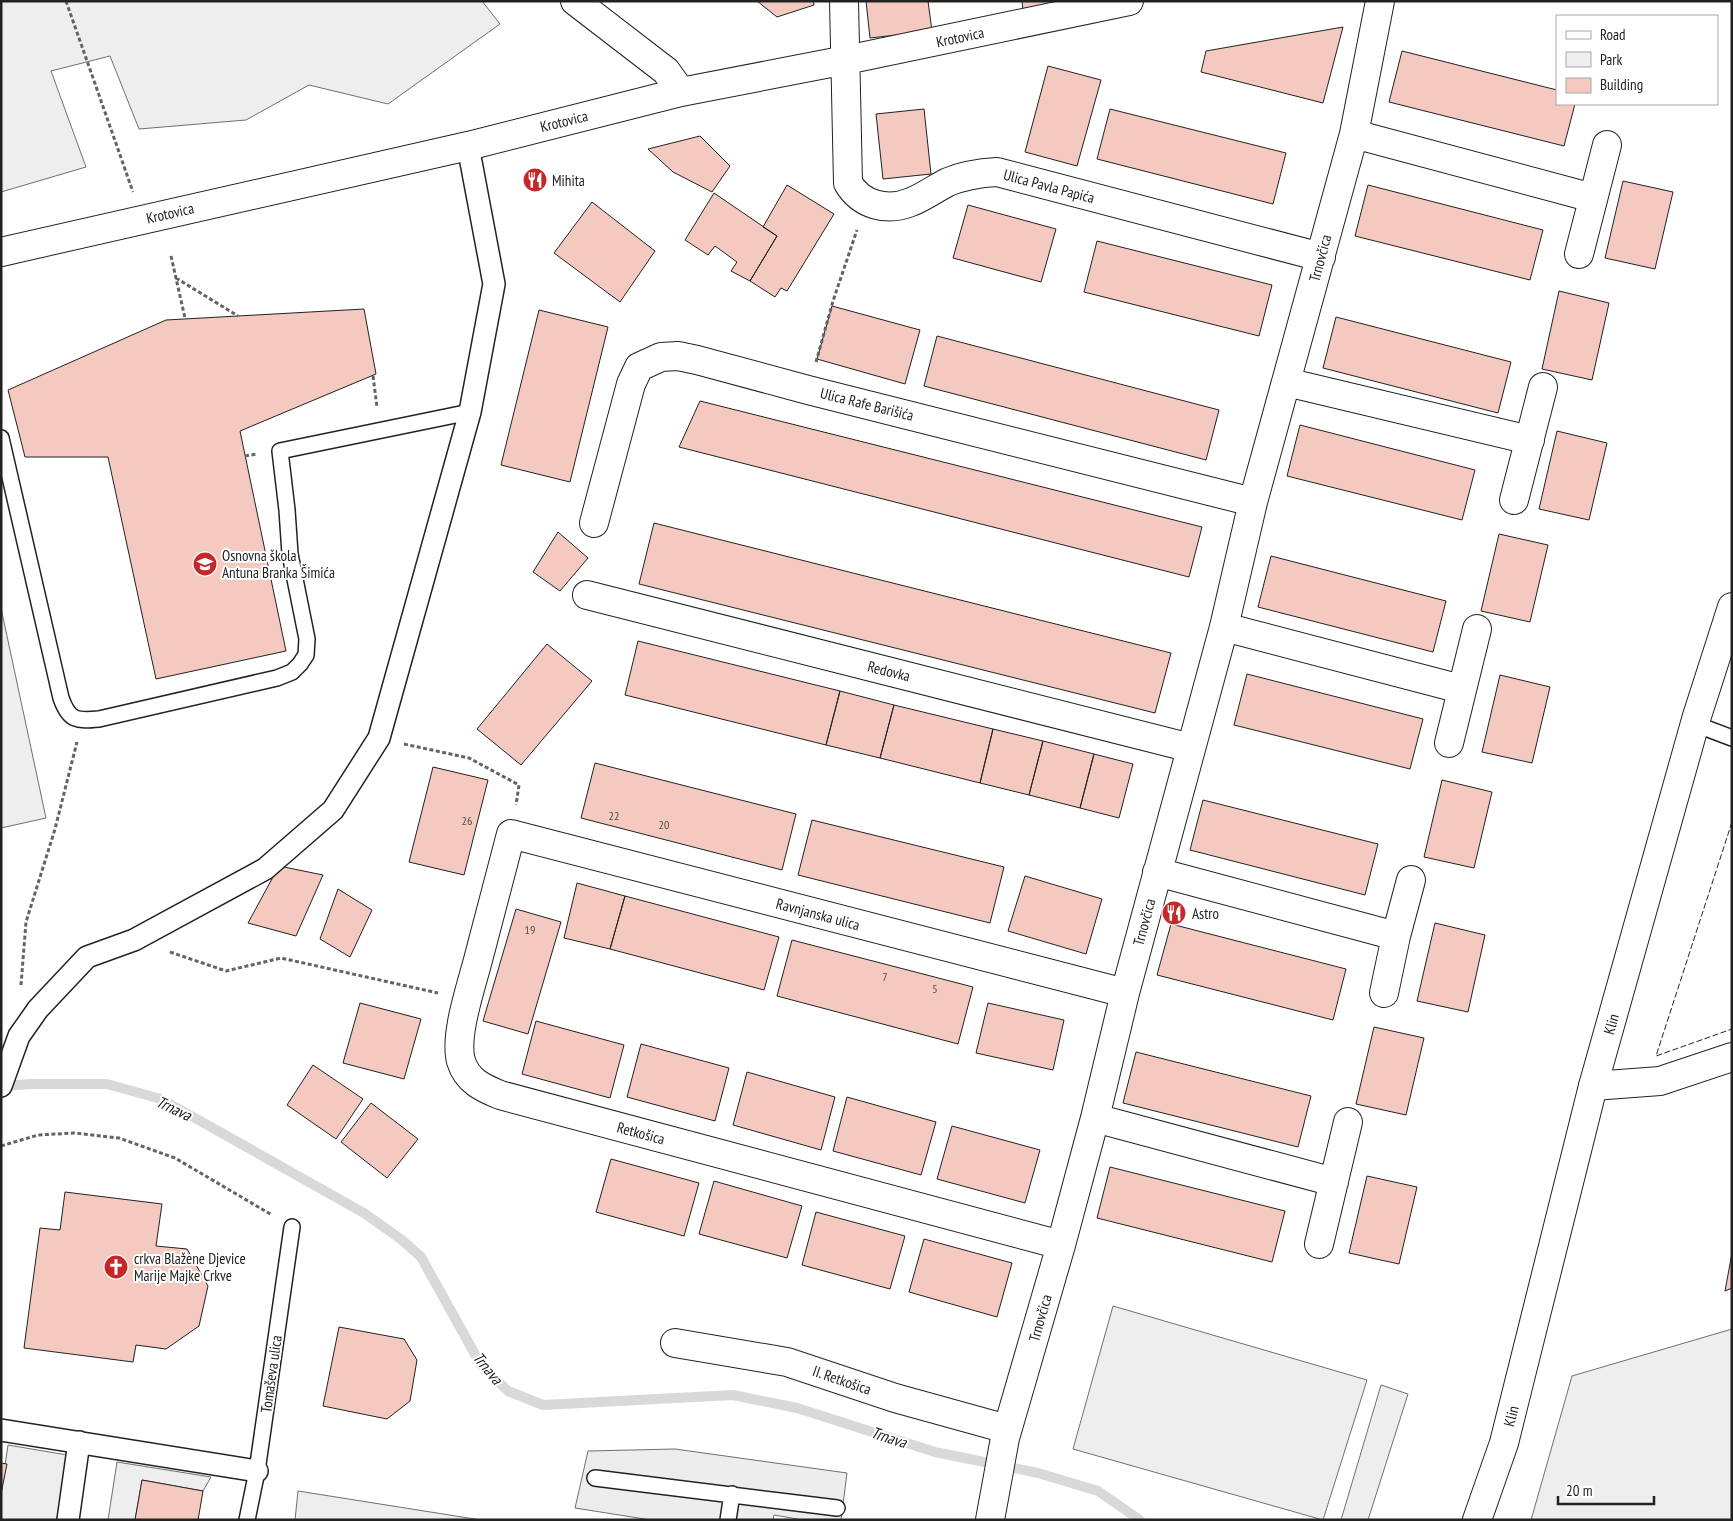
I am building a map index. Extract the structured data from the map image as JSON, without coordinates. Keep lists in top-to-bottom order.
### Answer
{
  "streets": {
    "street": [
      "Krotovica",
      "Ulica Pavla Papića",
      "Trnovčica",
      "Ulica Rafe Barišića",
      "Redovka",
      "Ravnjanska ulica",
      "Klin",
      "Retkošica",
      "II. Retkošica"
    ],
    "lane": ["Tomaševa ulica"]
  },
  "crossings": [
    ["Ulica Pavla Papića", "Trnovčica"],
    ["Trnovčica", "Ulica Rafe Barišića"],
    ["Trnovčica", "Redovka"],
    ["Trnovčica", "Ravnjanska ulica"],
    ["Trnovčica", "Retkošica"],
    ["Trnovčica", "II. Retkošica"],
    ["Ravnjanska ulica", "Retkošica"]
  ],
  "water": ["Trnava"],
  "places": {
    "restaurant": ["Mihita", "Astro"],
    "school or university": ["Osnovna škola Antuna Branka Šimića"],
    "church": ["crkva Blažene Djevice Marije Majke Crkve"]
  },
  "house_numbers": [
    "22",
    "26",
    "20",
    "19",
    "7",
    "5"
  ],
  "legend": ["Road", "Park", "Building"],
  "scale_bar": "20 m"
}
